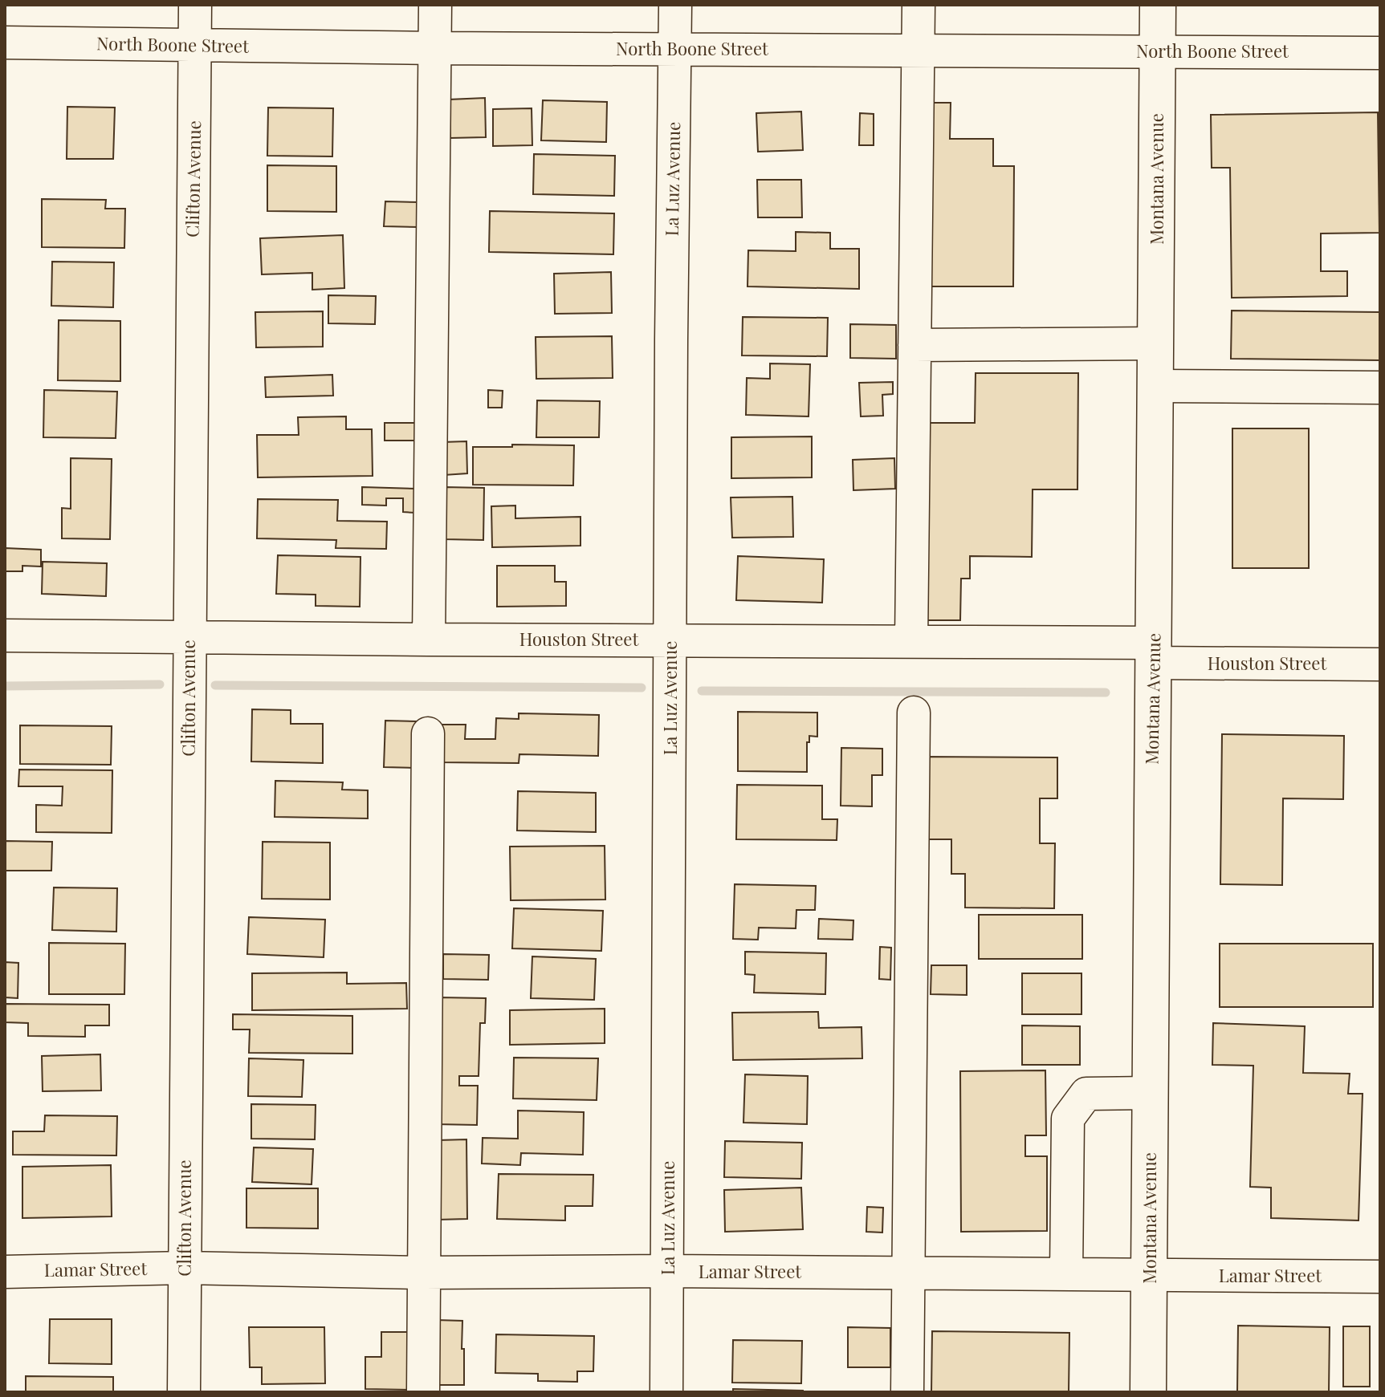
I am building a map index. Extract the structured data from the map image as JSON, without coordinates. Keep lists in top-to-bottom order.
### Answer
{
  "streets": {
    "main road": ["Montana Avenue"],
    "street": [
      "North Boone Street",
      "Clifton Avenue",
      "La Luz Avenue",
      "Houston Street",
      "Lamar Street"
    ]
  },
  "crossings": [
    ["North Boone Street", "Clifton Avenue"],
    ["North Boone Street", "La Luz Avenue"],
    ["North Boone Street", "Montana Avenue"],
    ["Clifton Avenue", "Houston Street"],
    ["Clifton Avenue", "Lamar Street"],
    ["La Luz Avenue", "Houston Street"],
    ["La Luz Avenue", "Lamar Street"],
    ["Montana Avenue", "Houston Street"],
    ["Montana Avenue", "Lamar Street"]
  ]
}
